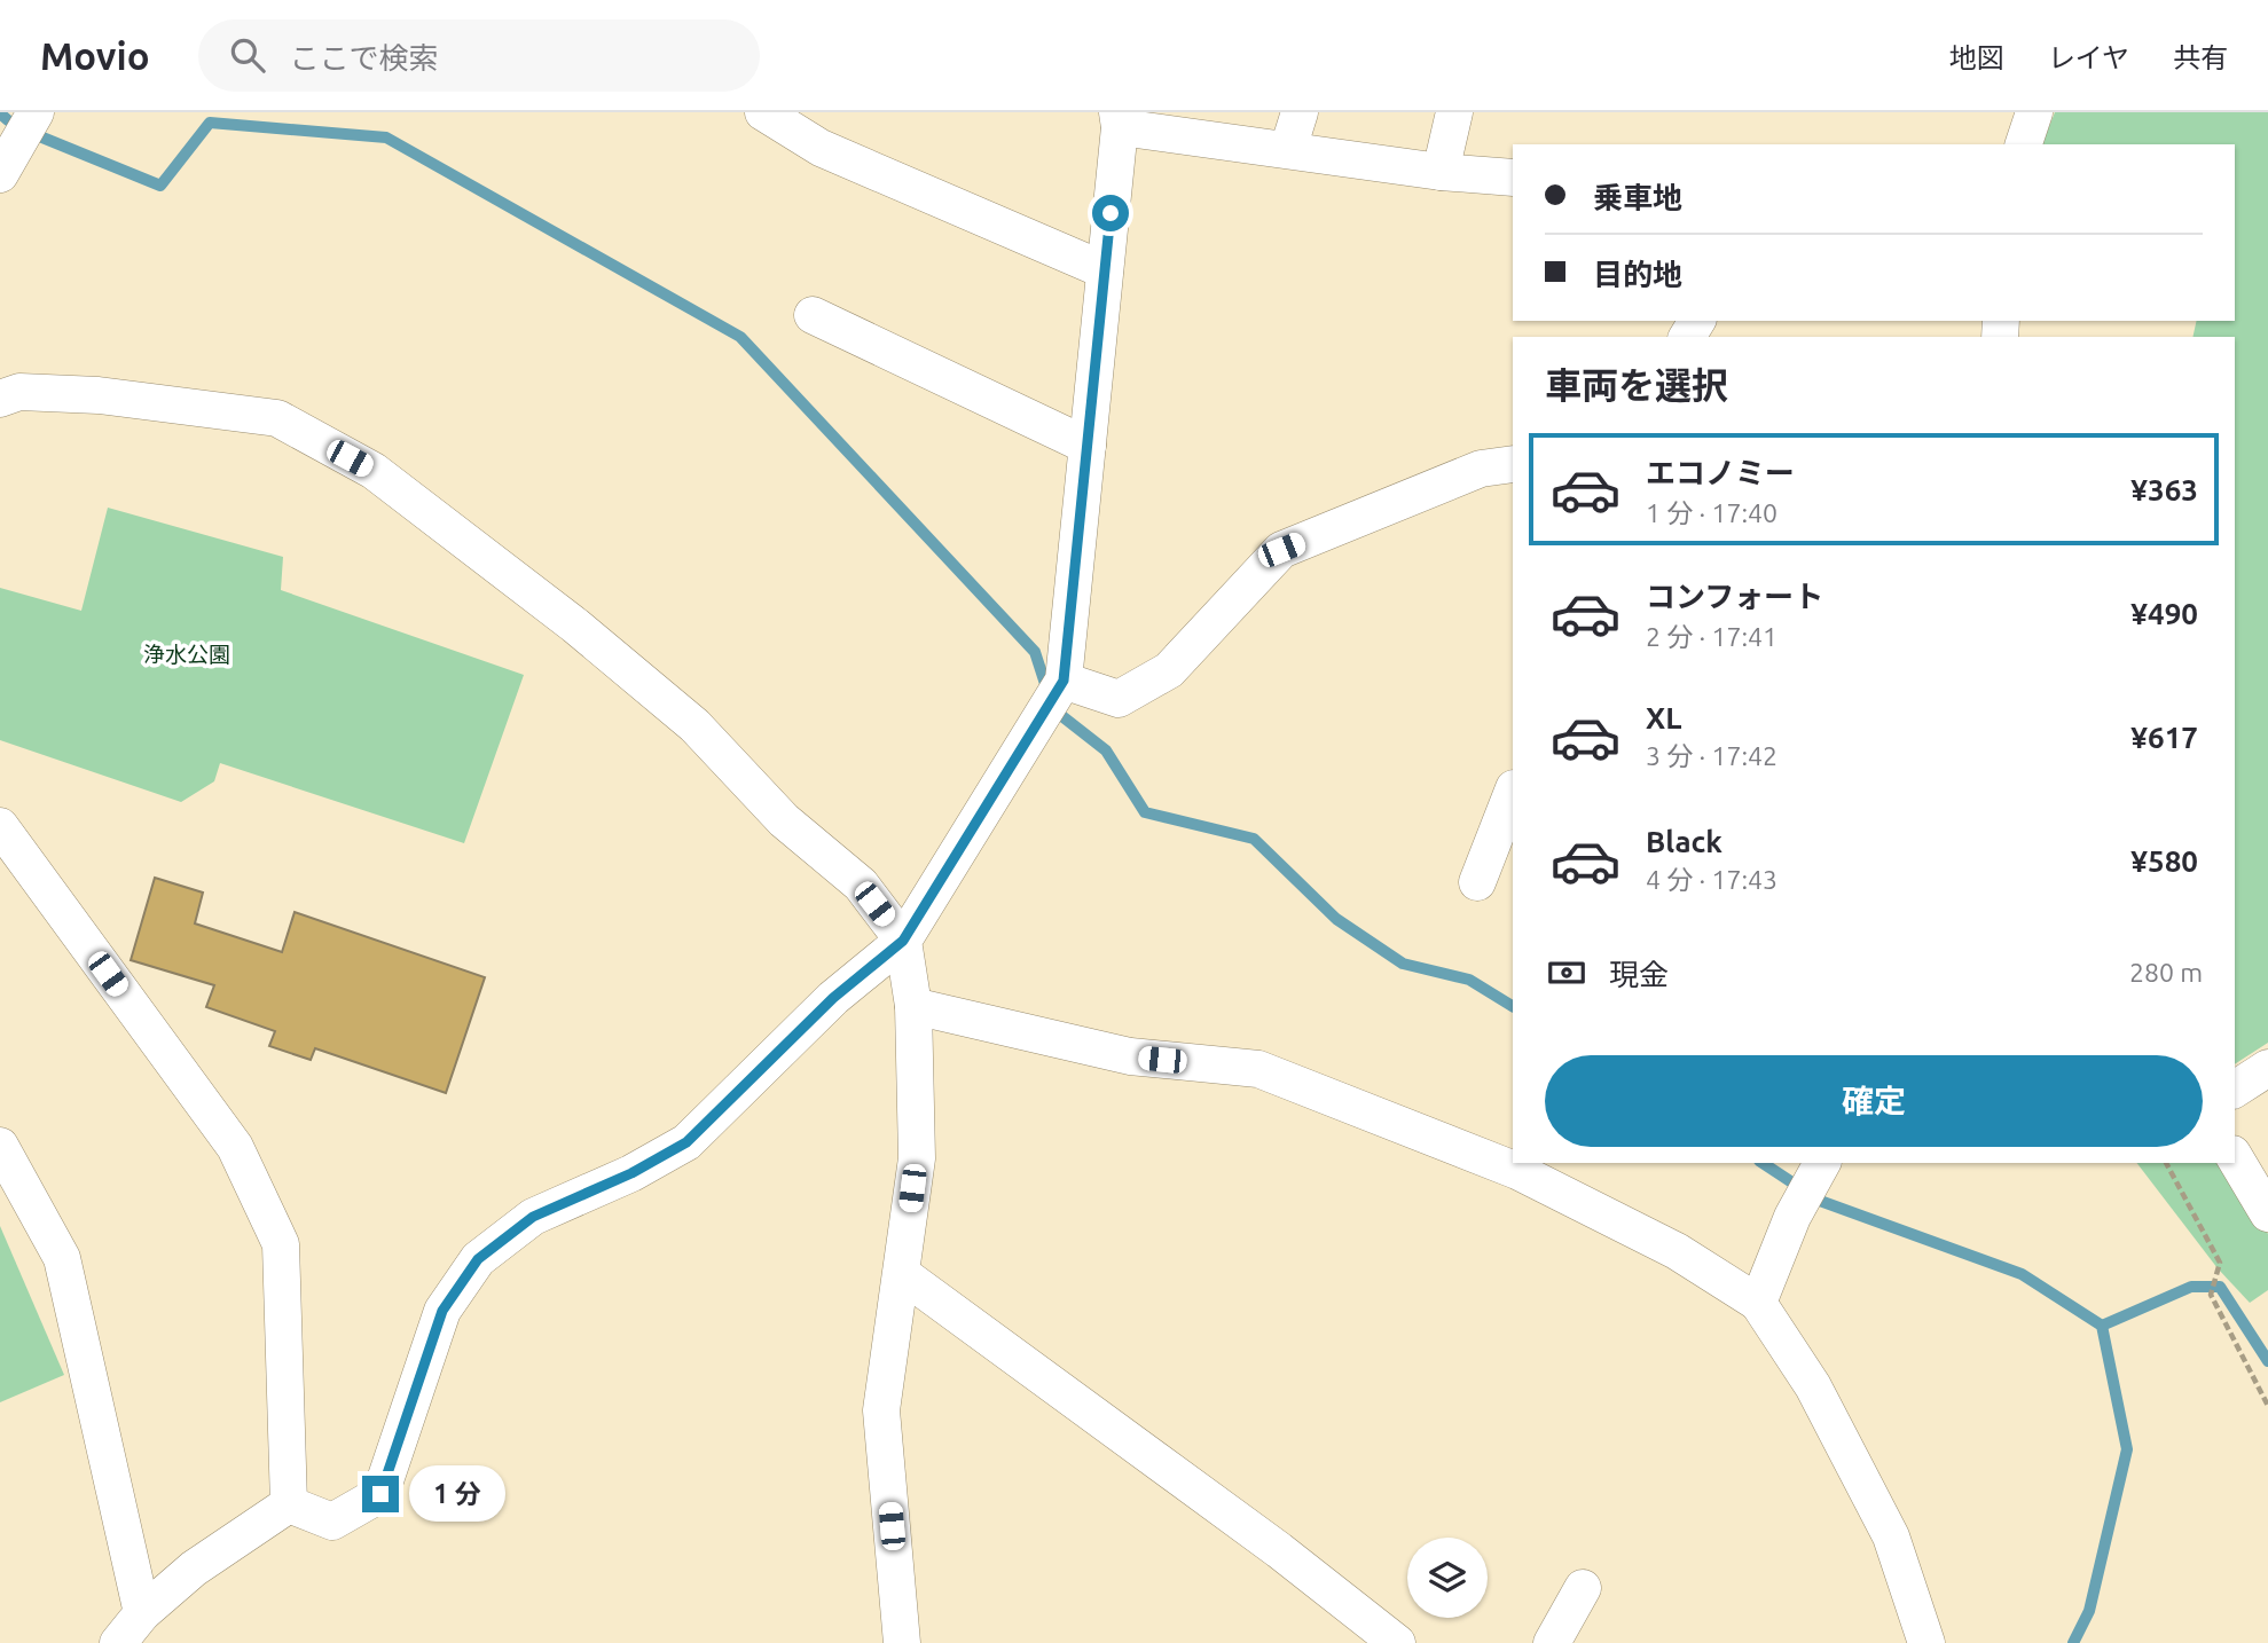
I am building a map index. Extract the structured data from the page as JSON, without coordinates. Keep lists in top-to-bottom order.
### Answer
{
  "parks": ["浄水公園"],
  "page": {
    "header": "Movio",
    "search": "ここで検索",
    "nav": ["地図", "レイヤ", "共有"],
    "banner": ["乗車地", "目的地"],
    "heading": "車両を選択",
    "list": [
      {
        "name": "エコノミー",
        "note": "1 分 · 17:40",
        "value": "¥363"
      },
      {
        "name": "コンフォート",
        "note": "2 分 · 17:41",
        "value": "¥490"
      },
      {
        "name": "XL",
        "note": "3 分 · 17:42",
        "value": "¥617"
      },
      {
        "name": "Black",
        "note": "4 分 · 17:43",
        "value": "¥580"
      }
    ],
    "pay": ["現金", "280 m"],
    "buttons": "確定",
    "bubble": "1 分"
  }
}
